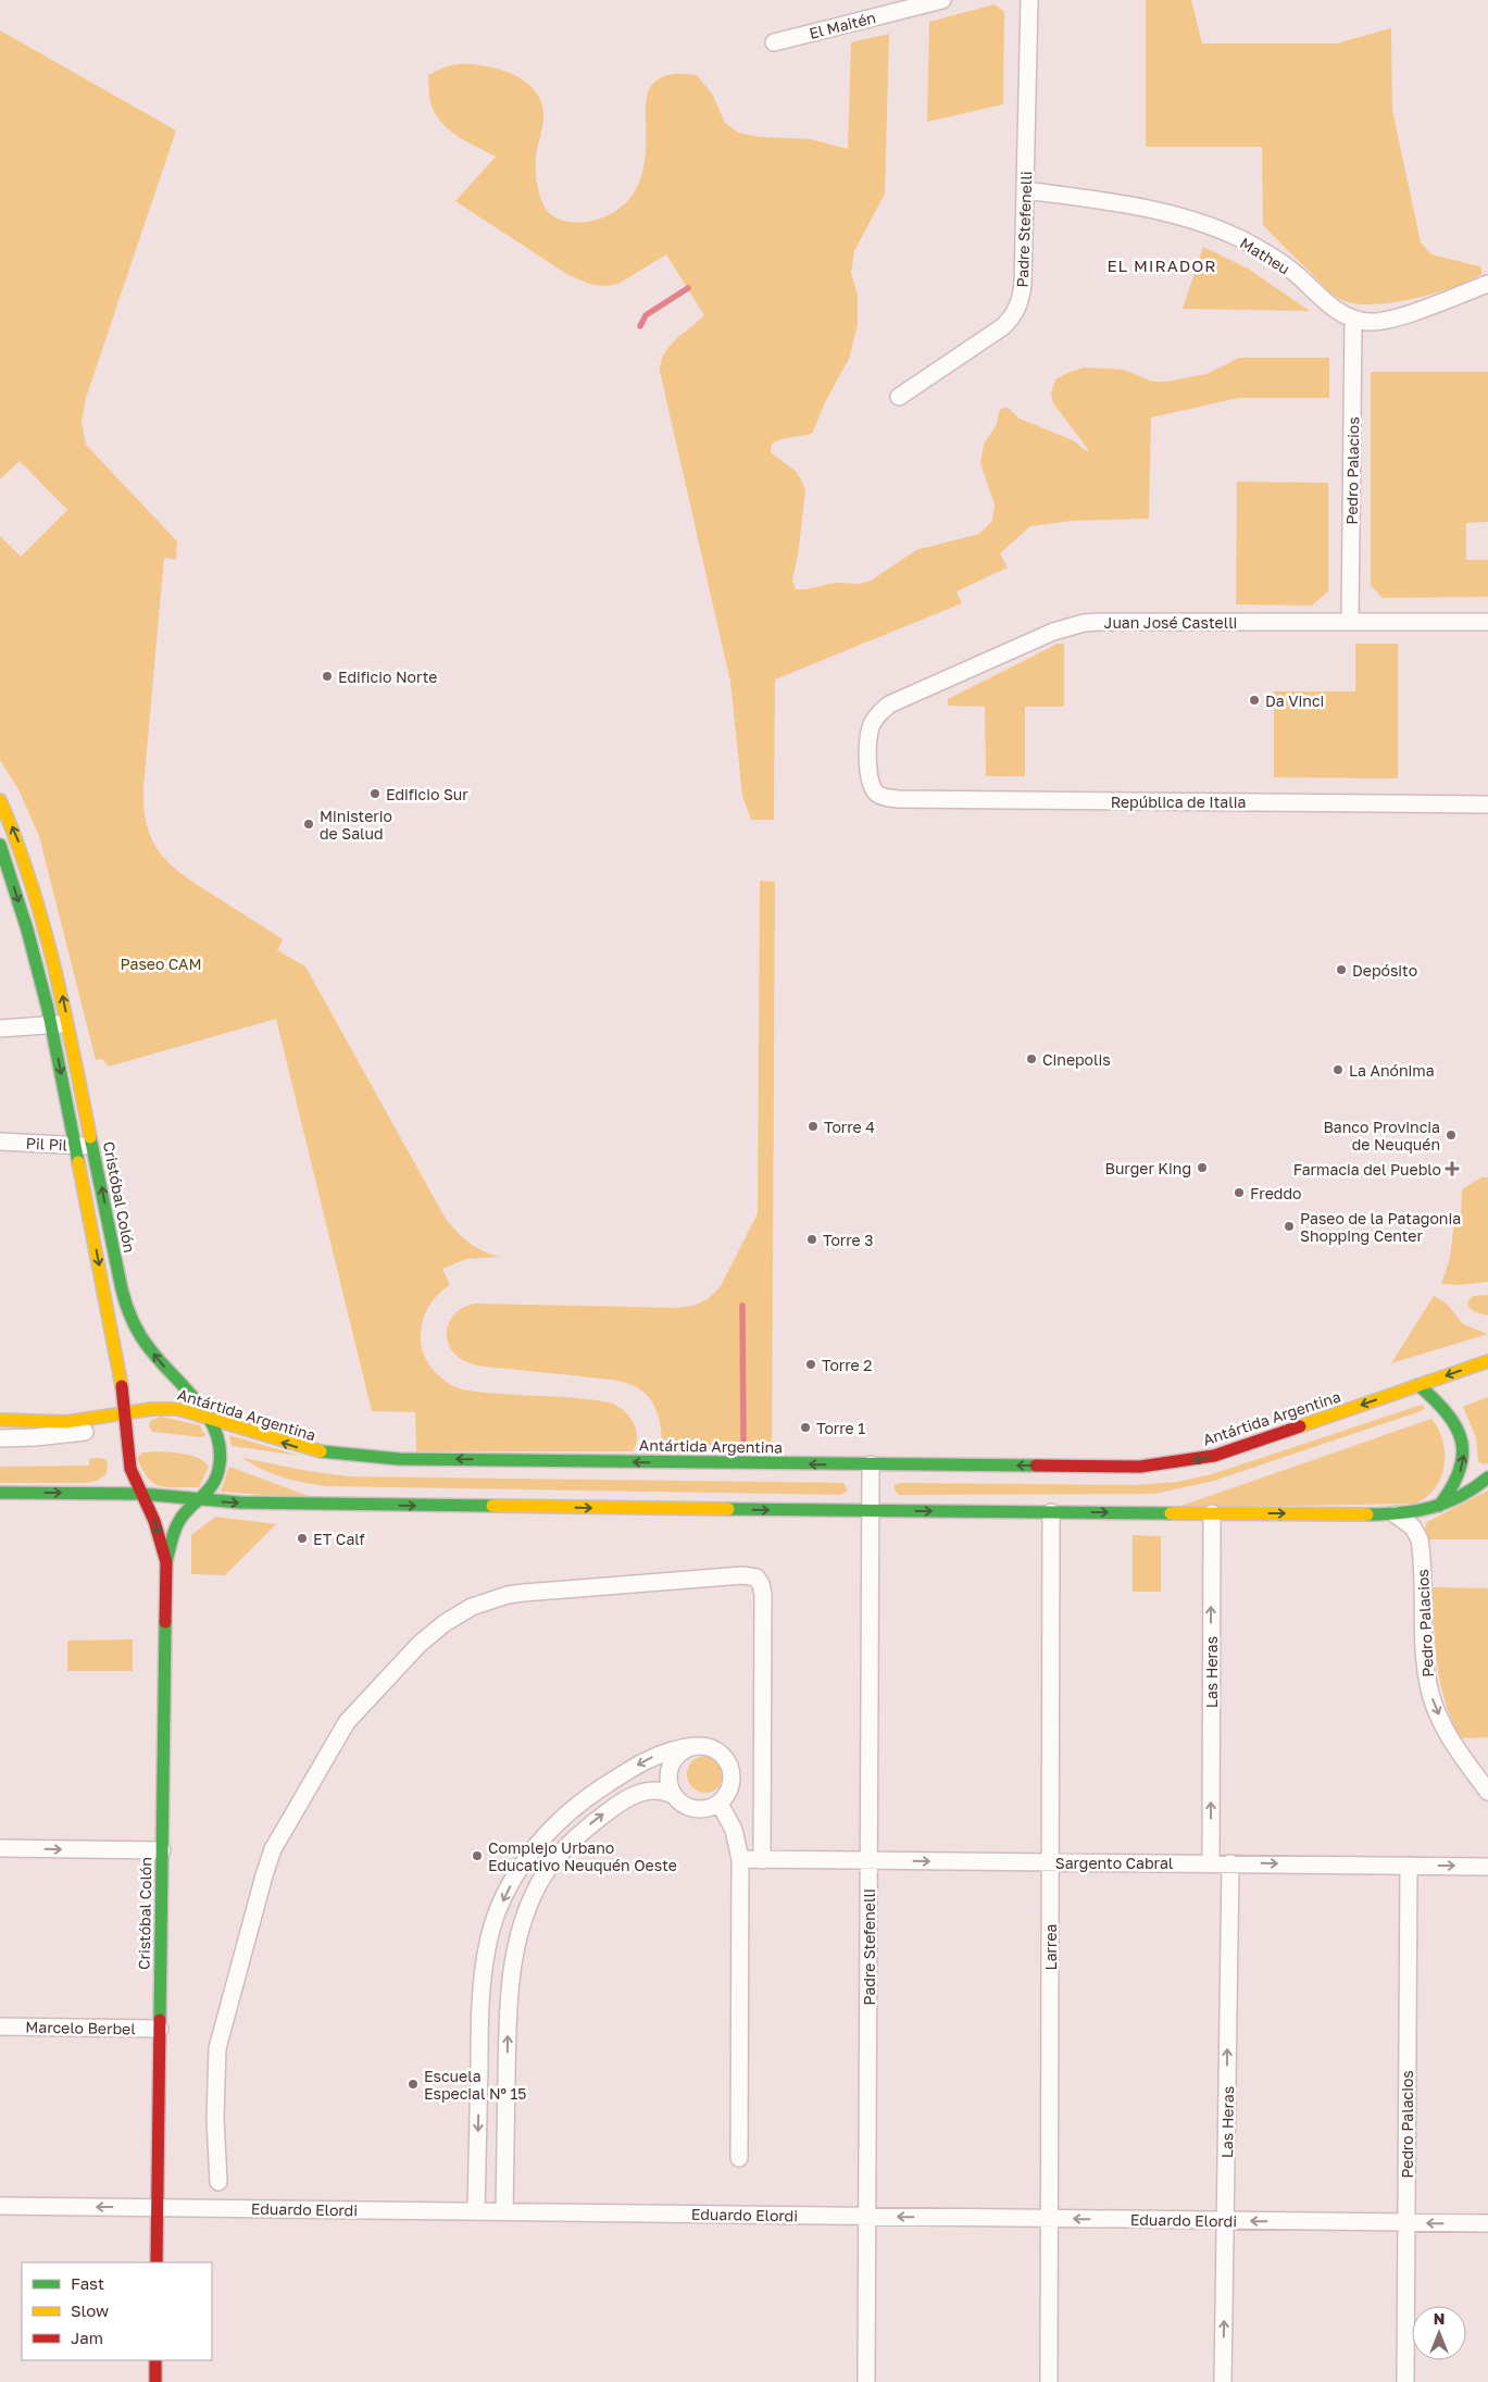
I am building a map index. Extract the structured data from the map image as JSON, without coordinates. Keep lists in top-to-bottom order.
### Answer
{
  "streets": {
    "main road": ["Cristóbal Colón", "Antártida Argentina"],
    "street": [
      "El Maitén",
      "Padre Stefenelli",
      "Matheu",
      "Pedro Palacios",
      "Juan José Castelli",
      "República de Italia",
      "Pil Pil",
      "Las Heras",
      "Sargento Cabral",
      "Larrea",
      "Marcelo Berbel",
      "Eduardo Elordi"
    ]
  },
  "crossings": [
    ["Padre Stefenelli", "Matheu"],
    ["Padre Stefenelli", "Antártida Argentina"],
    ["Padre Stefenelli", "Sargento Cabral"],
    ["Padre Stefenelli", "Eduardo Elordi"],
    ["Matheu", "Pedro Palacios"],
    ["Pedro Palacios", "Juan José Castelli"],
    ["Pedro Palacios", "Sargento Cabral"],
    ["Pedro Palacios", "Eduardo Elordi"],
    ["Juan José Castelli", "República de Italia"],
    ["Pil Pil", "Cristóbal Colón"],
    ["Cristóbal Colón", "Antártida Argentina"],
    ["Cristóbal Colón", "Marcelo Berbel"],
    ["Cristóbal Colón", "Eduardo Elordi"],
    ["Las Heras", "Sargento Cabral"],
    ["Las Heras", "Eduardo Elordi"],
    ["Sargento Cabral", "Larrea"],
    ["Larrea", "Eduardo Elordi"]
  ],
  "one_way": ["Las Heras", "Sargento Cabral", "Eduardo Elordi"],
  "districts": ["EL MIRADOR"],
  "parks": ["Paseo CAM"],
  "places": {
    "other": [
      "Edificio Norte",
      "Da Vinci",
      "Edificio Sur",
      "Ministerio de Salud",
      "Depósito",
      "Cinepolis",
      "La Anónima",
      "Torre 4",
      "Banco Provincia de Neuquén",
      "Burger King",
      "Freddo",
      "Paseo de la Patagonia Shopping Center",
      "Torre 3",
      "Torre 2",
      "Torre 1",
      "ET Calf",
      "Complejo Urbano Educativo Neuquén Oeste",
      "Escuela Especial Nº 15"
    ],
    "health": ["Farmacia del Pueblo"]
  },
  "legend": ["Fast", "Slow", "Jam"],
  "north": "top"
}
